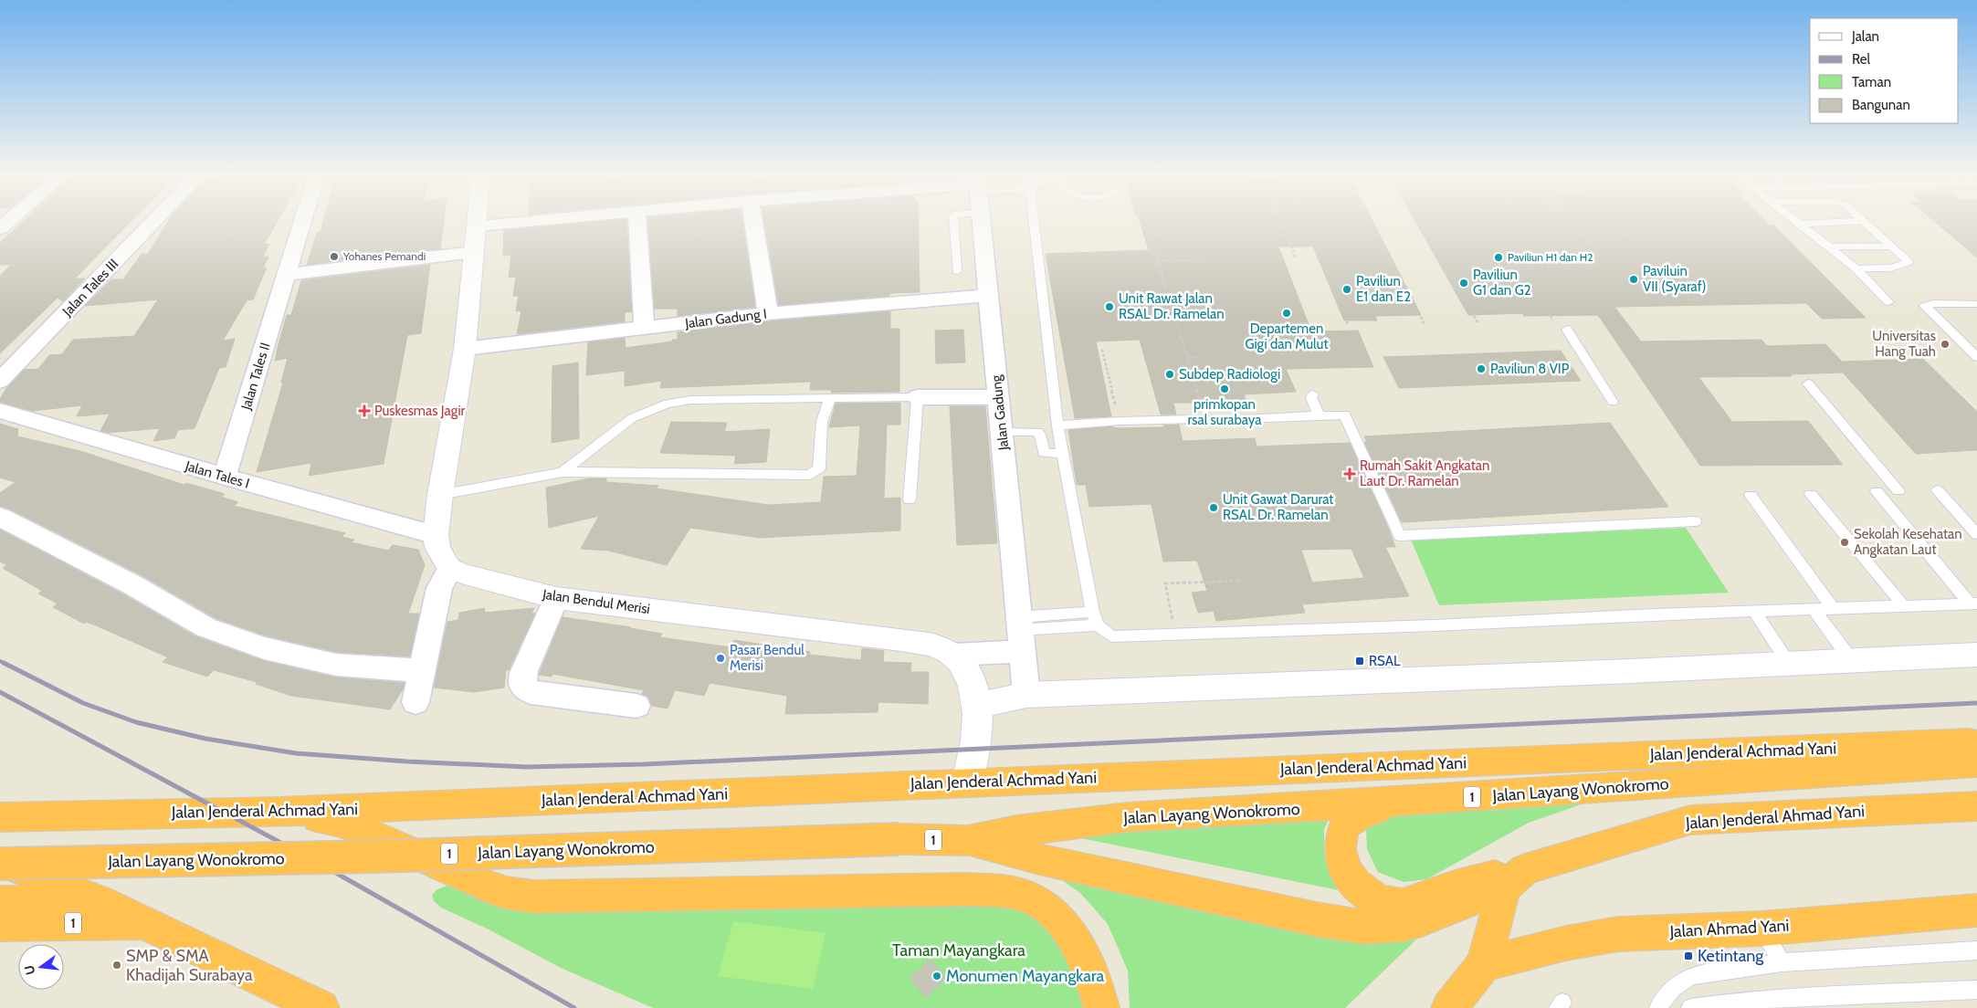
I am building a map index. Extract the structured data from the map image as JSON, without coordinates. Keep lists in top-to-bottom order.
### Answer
{
  "streets": {
    "highway": [
      "Jalan Jenderal Achmad Yani",
      "Jalan Layang Wonokromo",
      "1",
      "Jalan Jenderal Ahmad Yani",
      "Jalan Ahmad Yani"
    ],
    "street": [
      "Jalan Tales III",
      "Jalan Gadung I",
      "Jalan Tales II",
      "Jalan Gadung",
      "Jalan Tales I",
      "Jalan Bendul Merisi"
    ]
  },
  "crossings": [
    ["Jalan Gadung I", "Jalan Gadung"],
    ["Jalan Tales II", "Jalan Tales I"],
    ["Jalan Layang Wonokromo", "Jalan Jenderal Ahmad Yani"]
  ],
  "parks": ["Taman Mayangkara"],
  "places": {
    "other": [
      "Yohanes Pemandi",
      "Paviliun H1 dan H2",
      "Paviluin VII (Syaraf)",
      "Paviliun G1 dan G2",
      "Paviliun E1 dan E2",
      "Unit Rawat Jalan RSAL Dr. Ramelan",
      "Departemen Gigi dan Mulut",
      "Universitas Hang Tuah",
      "Paviliun 8 VIP",
      "Subdep Radiologi",
      "primkopan rsal surabaya",
      "Unit Gawat Darurat RSAL Dr. Ramelan",
      "Sekolah Kesehatan Angkatan Laut",
      "Pasar Bendul Merisi",
      "SMP & SMA Khadijah Surabaya",
      "Monumen Mayangkara"
    ],
    "health": ["Puskesmas Jagir", "Rumah Sakit Angkatan Laut Dr. Ramelan"],
    "transit": ["RSAL", "Ketintang"]
  },
  "legend": [
    "Jalan",
    "Rel",
    "Taman",
    "Bangunan"
  ],
  "north": "left"
}
